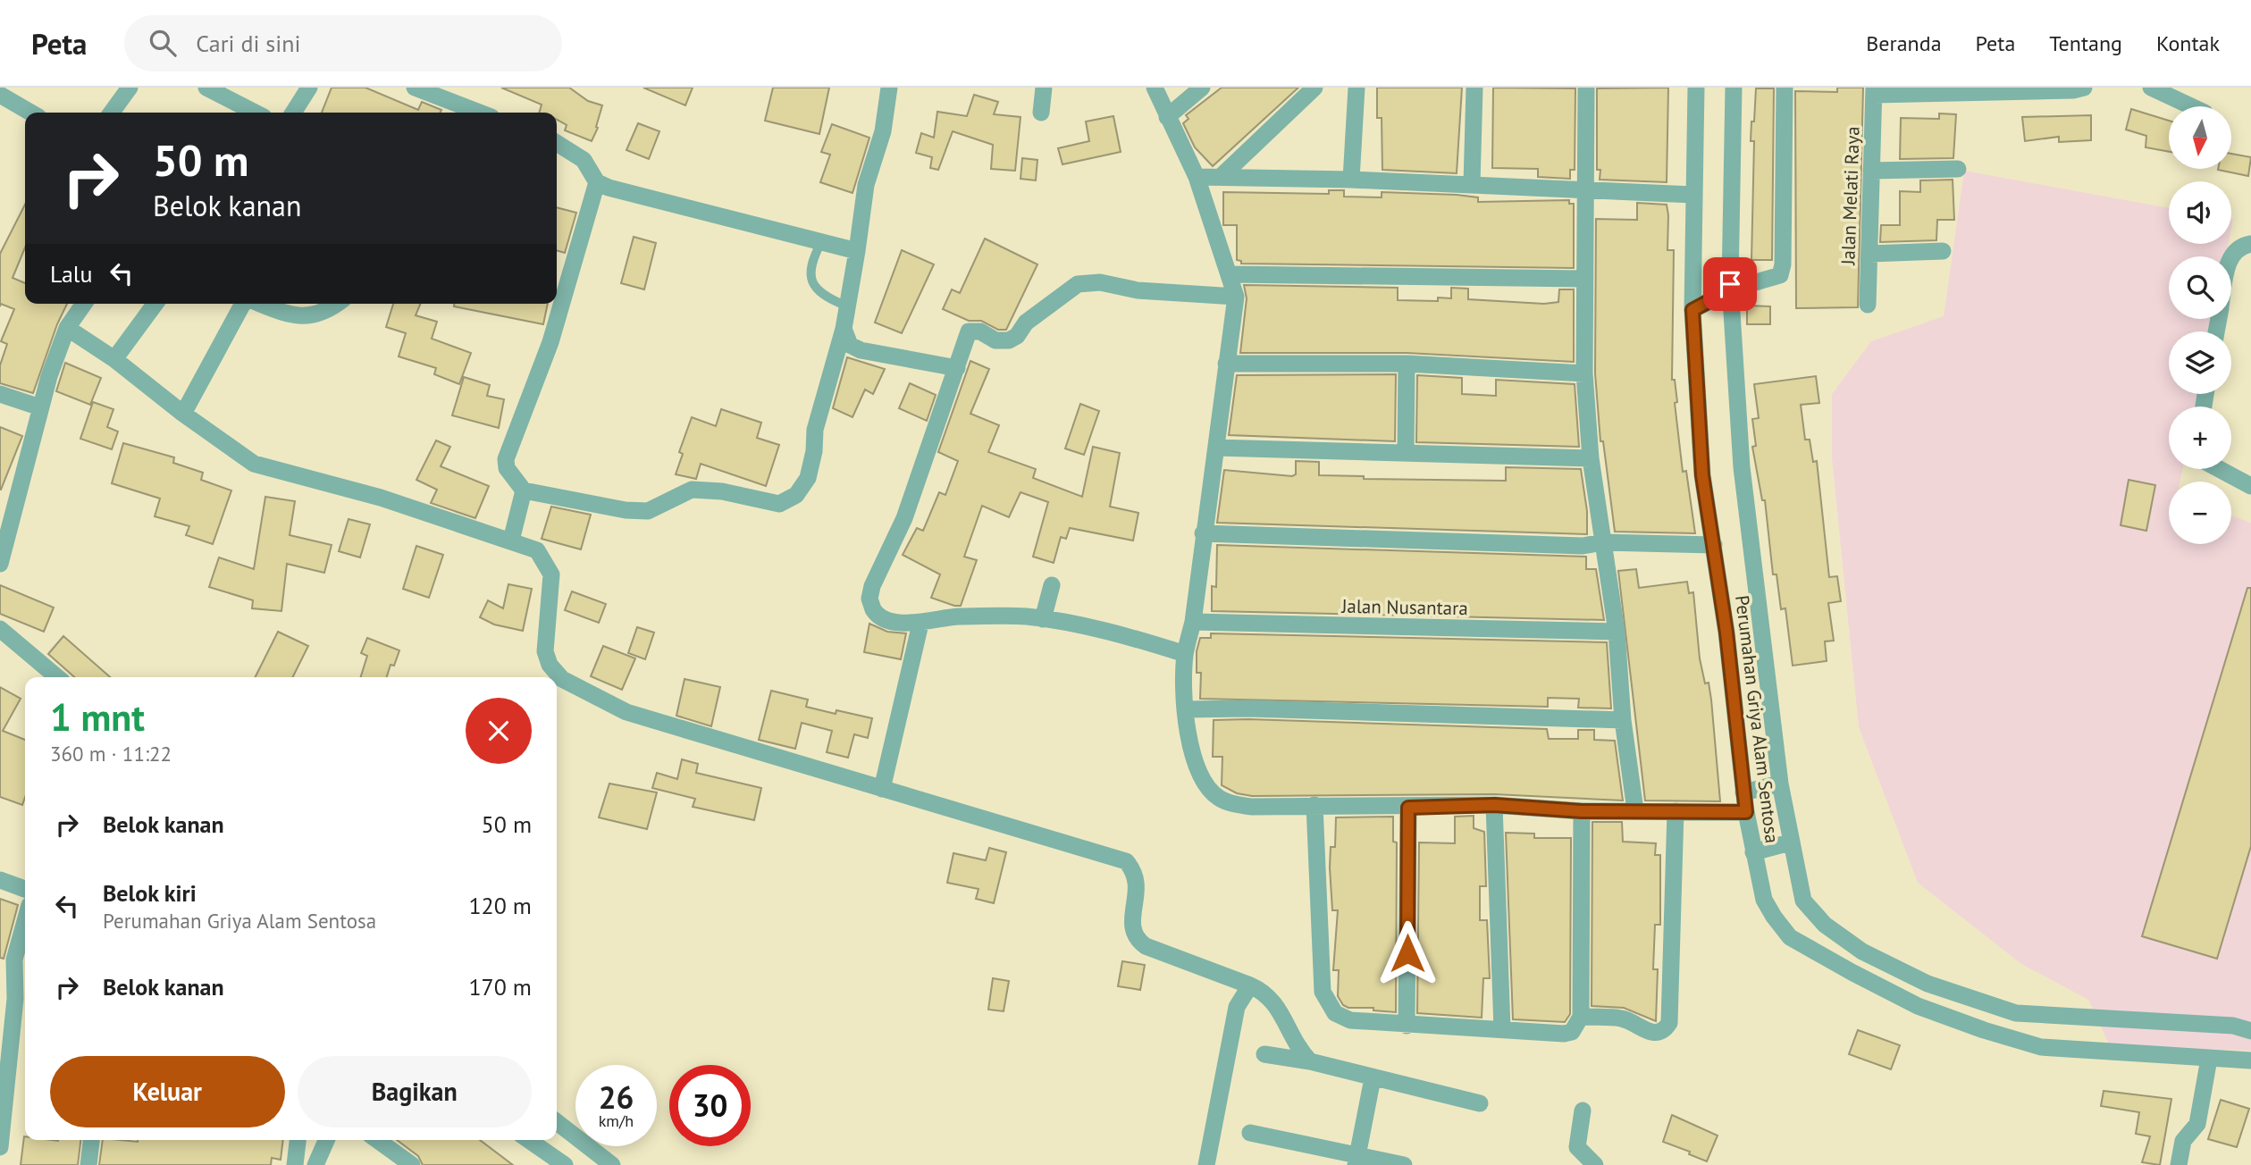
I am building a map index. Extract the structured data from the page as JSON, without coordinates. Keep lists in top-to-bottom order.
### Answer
{
  "streets": {
    "street": ["Jalan Melati Raya", "Jalan Nusantara", "Perumahan Griya Alam Sentosa"]
  },
  "north": "bottom",
  "page": {
    "header": "Peta",
    "search": "Cari di sini",
    "nav": [
      "Beranda",
      "Peta",
      "Tentang",
      "Kontak"
    ],
    "map_buttons": ["+", "−"],
    "turn": ["50 m", "Belok kanan"],
    "then": "Lalu",
    "heading": ["1 mnt", "360 m · 11:22"],
    "list": [
      {
        "name": "Belok kanan",
        "value": "50 m"
      },
      {
        "name": "Belok kiri",
        "note": "Perumahan Griya Alam Sentosa",
        "value": "120 m"
      },
      {
        "name": "Belok kanan",
        "value": "170 m"
      }
    ],
    "buttons": ["Keluar", "Bagikan"],
    "speed": "26 km/h",
    "limit": "30"
  }
}
